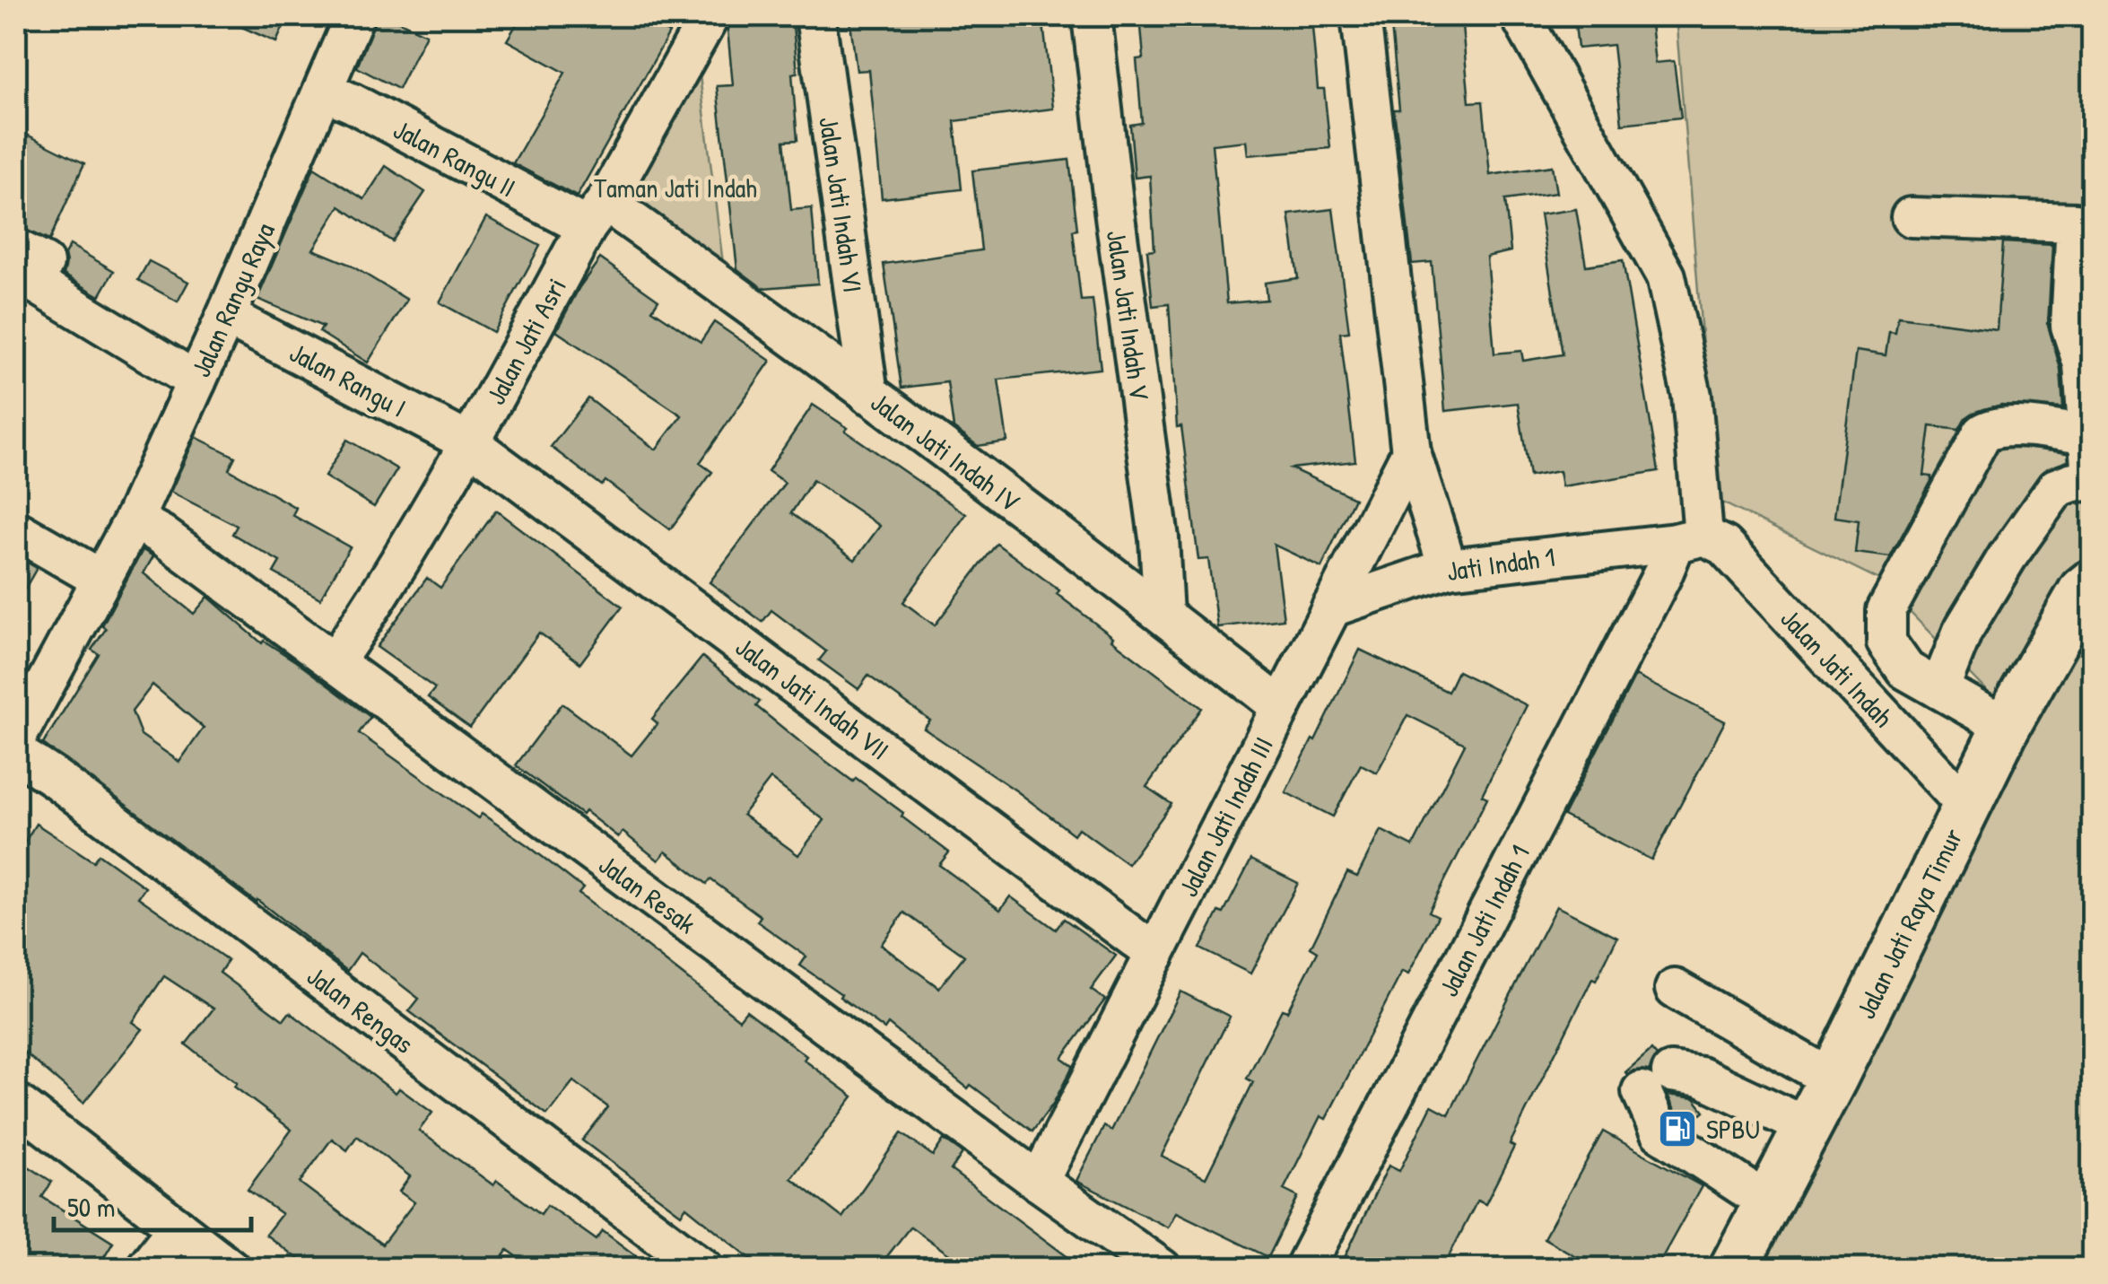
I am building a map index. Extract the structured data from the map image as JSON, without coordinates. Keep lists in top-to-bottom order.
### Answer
{
  "streets": {
    "main road": ["Jalan Jati Raya Timur"],
    "street": [
      "Jalan Rangu II",
      "Jalan Jati Indah VI",
      "Jalan Rangu Raya",
      "Jalan Jati Indah V",
      "Jalan Jati Asri",
      "Jalan Rangu I",
      "Jalan Jati Indah IV",
      "Jati Indah 1",
      "Jalan Jati Indah",
      "Jalan Jati Indah VII",
      "Jalan Jati Indah III",
      "Jalan Resak",
      "Jalan Jati Indah 1",
      "Jalan Rengas"
    ]
  },
  "crossings": [
    ["Jalan Rangu II", "Jalan Rangu Raya"],
    ["Jalan Rangu II", "Jalan Jati Asri"],
    ["Jalan Rangu II", "Jalan Jati Indah IV"],
    ["Jalan Jati Indah VI", "Jalan Jati Indah IV"],
    ["Jalan Rangu Raya", "Jalan Rangu I"],
    ["Jalan Rangu Raya", "Jalan Resak"],
    ["Jalan Jati Indah V", "Jalan Jati Indah IV"],
    ["Jalan Jati Asri", "Jalan Rangu I"],
    ["Jalan Jati Asri", "Jalan Jati Indah IV"],
    ["Jalan Jati Asri", "Jalan Jati Indah VII"],
    ["Jalan Jati Asri", "Jalan Resak"],
    ["Jalan Rangu I", "Jalan Jati Indah VII"],
    ["Jalan Jati Indah IV", "Jalan Jati Indah III"],
    ["Jati Indah 1", "Jalan Jati Indah"],
    ["Jati Indah 1", "Jalan Jati Indah III"],
    ["Jati Indah 1", "Jalan Jati Indah 1"],
    ["Jalan Jati Indah", "Jalan Jati Indah 1"],
    ["Jalan Jati Indah", "Jalan Jati Raya Timur"],
    ["Jalan Jati Indah VII", "Jalan Jati Indah III"],
    ["Jalan Jati Indah III", "Jalan Resak"]
  ],
  "parks": ["Taman Jati Indah"],
  "places": {
    "fuel station": ["SPBU"]
  },
  "scale_bar": "50 m"
}
